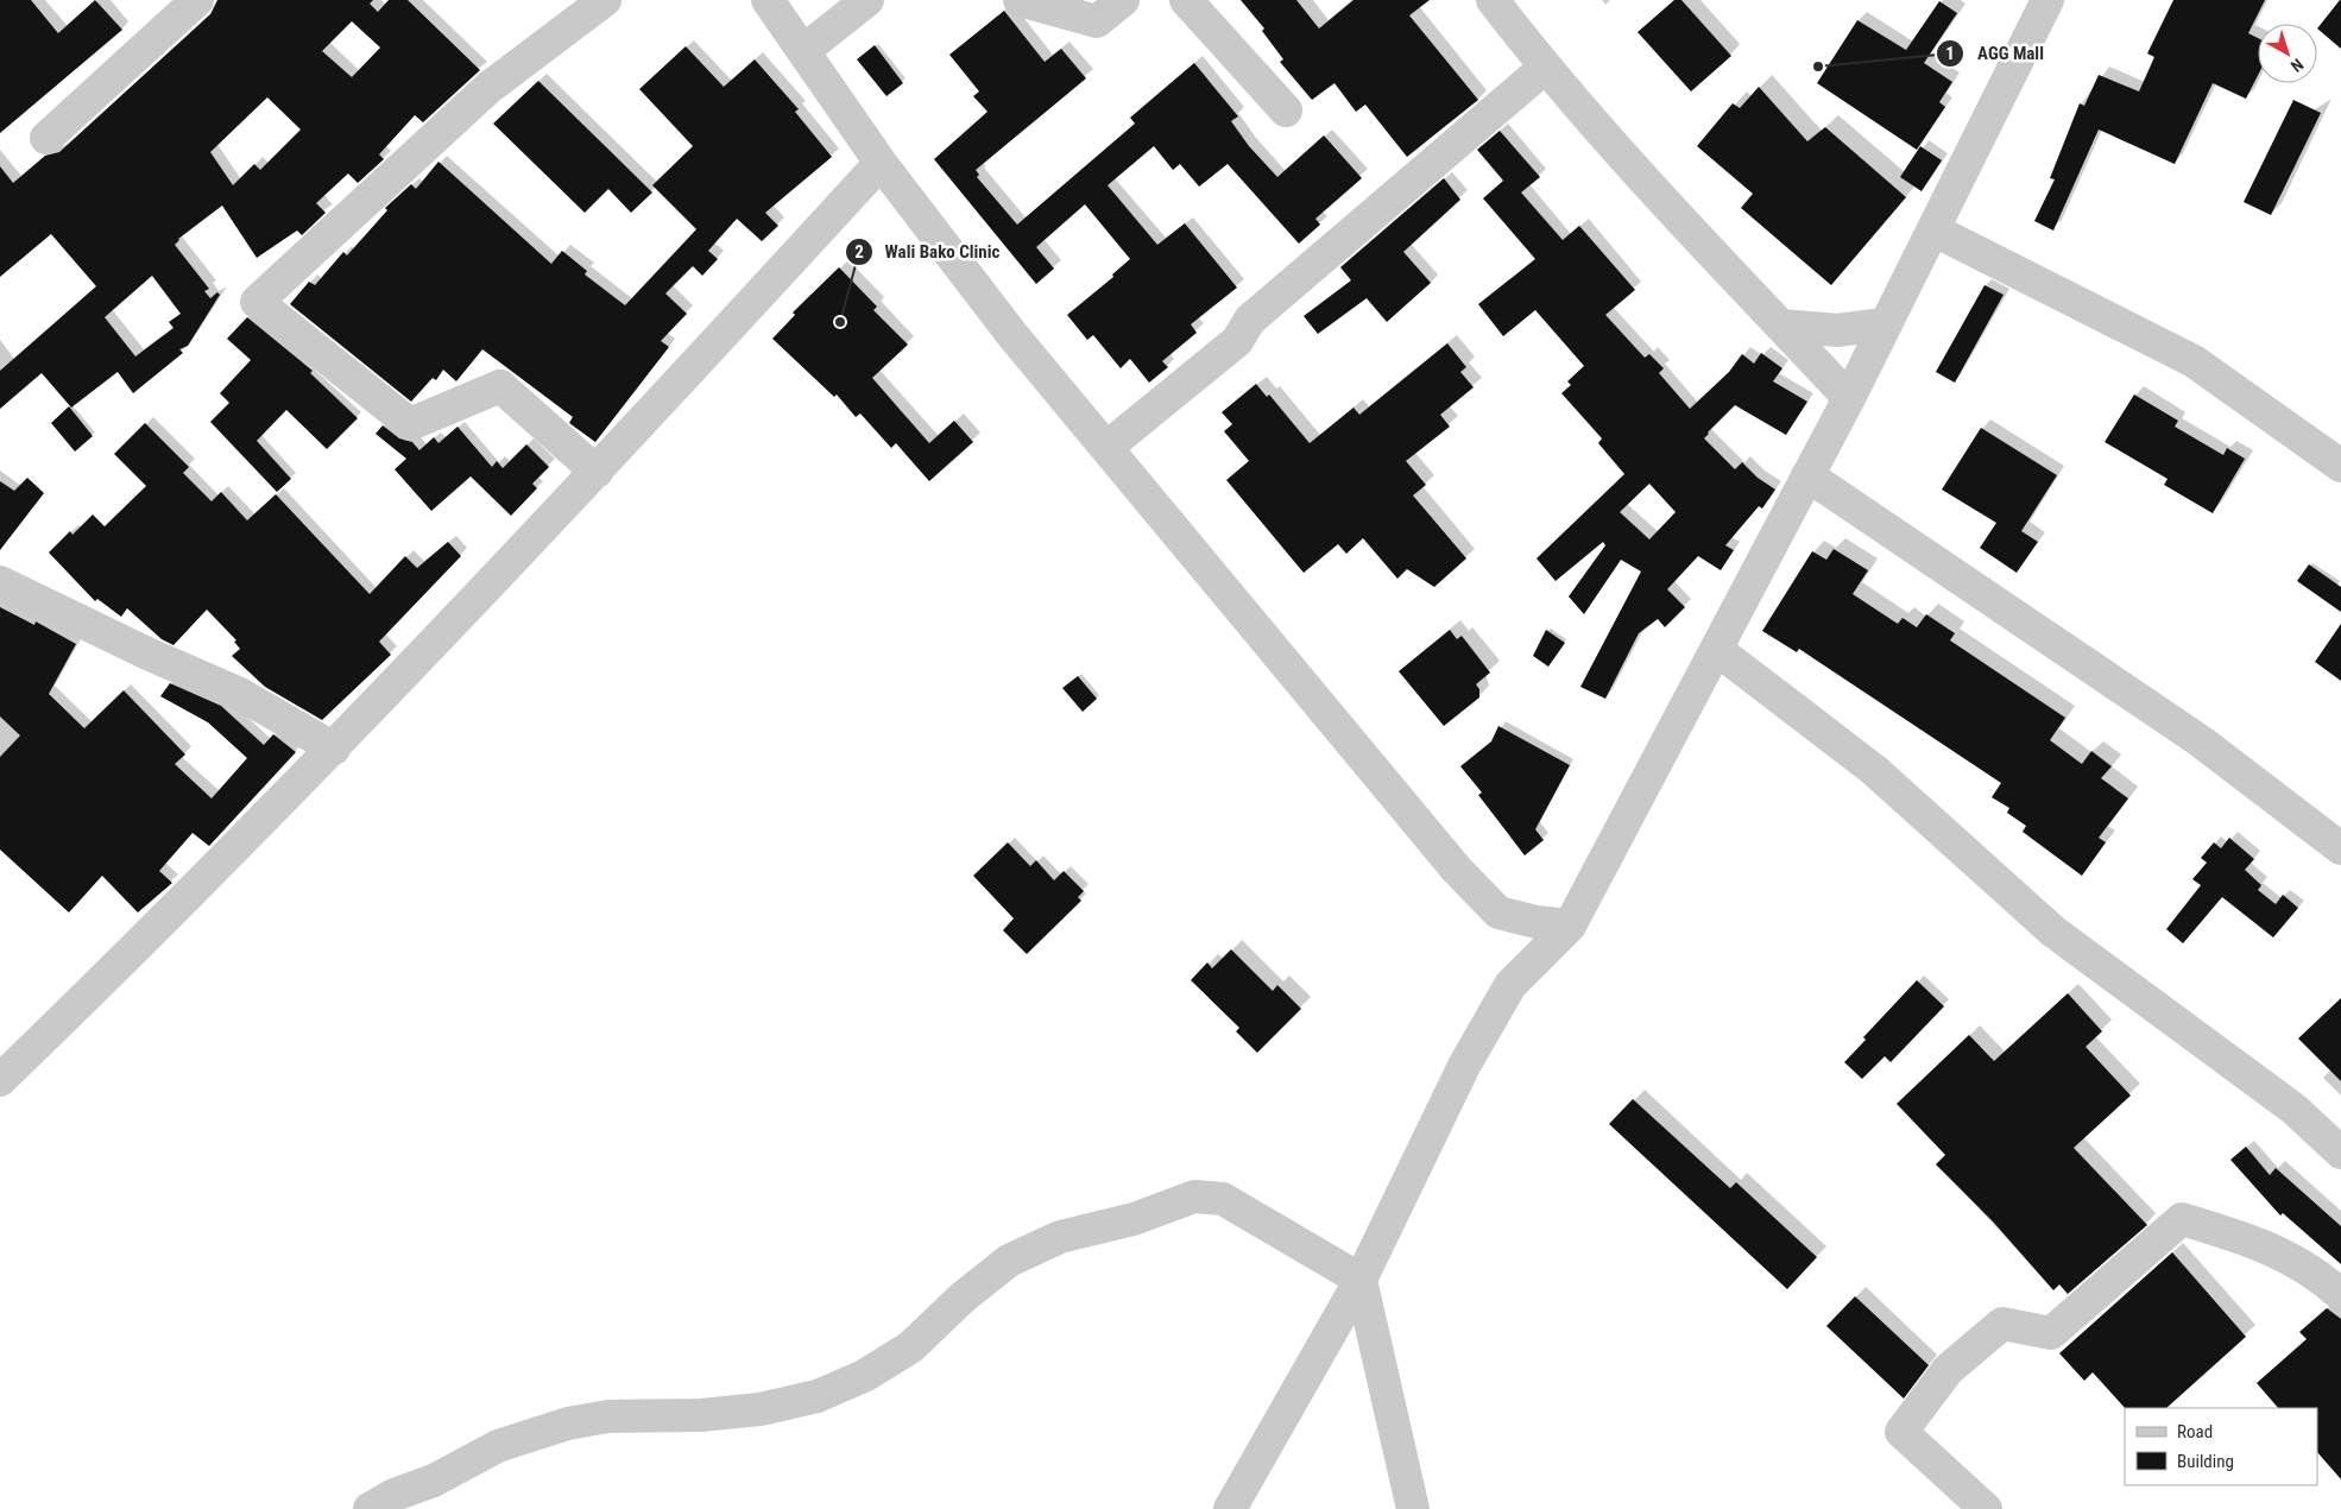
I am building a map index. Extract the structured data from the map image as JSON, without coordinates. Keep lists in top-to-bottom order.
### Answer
{
  "places": ["AGG Mall", "Wali Bako Clinic"],
  "legend": ["Road", "Building"],
  "north": "bottom right"
}
